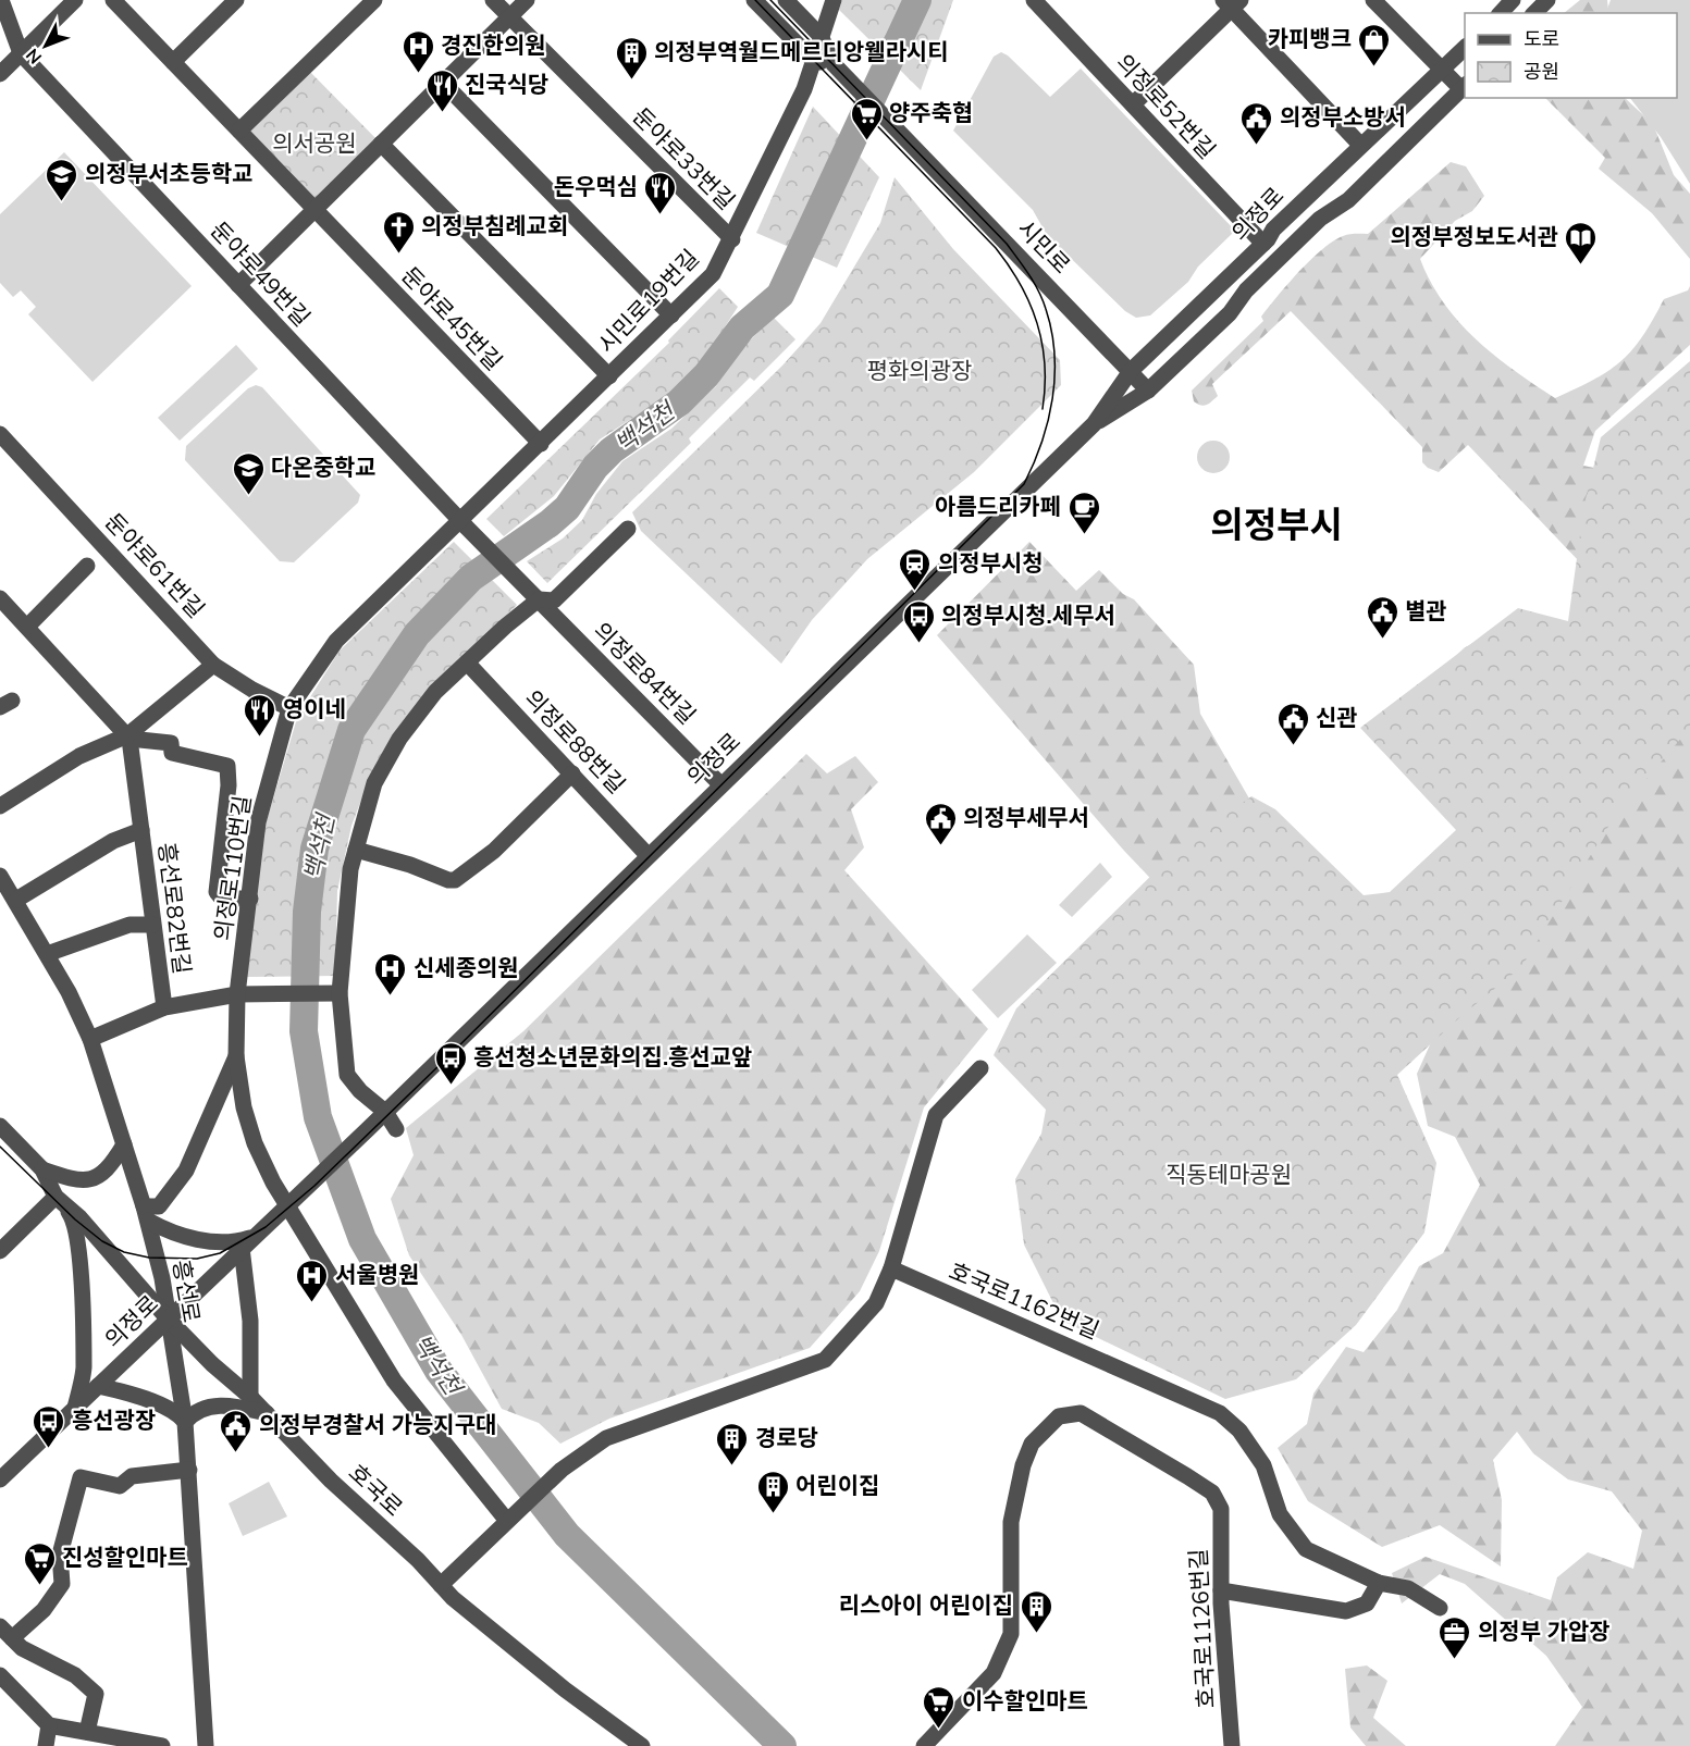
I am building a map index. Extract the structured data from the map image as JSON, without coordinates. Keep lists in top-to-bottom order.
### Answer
{
  "streets": {
    "street": [
      "의정로52번길",
      "둔야로33번길",
      "의정로",
      "시민로",
      "둔야로49번길",
      "시민로19번길",
      "둔야로45번길",
      "둔야로61번길",
      "의정로84번길",
      "의정로88번길",
      "의정로110번길",
      "흥선로82번길",
      "흥선로",
      "호국로1162번길",
      "호국로",
      "호국로1126번길"
    ]
  },
  "crossings": [
    ["의정로52번길", "의정로"],
    ["둔야로33번길", "시민로19번길"],
    ["의정로", "시민로"],
    ["의정로", "의정로84번길"],
    ["의정로", "의정로88번길"],
    ["의정로", "의정로110번길"],
    ["의정로", "흥선로"],
    ["의정로", "호국로"],
    ["둔야로49번길", "시민로19번길"],
    ["둔야로49번길", "의정로84번길"],
    ["둔야로49번길", "의정로110번길"],
    ["시민로19번길", "둔야로45번길"],
    ["시민로19번길", "의정로110번길"],
    ["둔야로61번길", "의정로110번길"],
    ["흥선로82번길", "흥선로"],
    ["흥선로", "호국로"]
  ],
  "districts": ["의정부시"],
  "water": ["백석천"],
  "parks": ["의서공원", "평화의광장", "직동테마공원"],
  "places": {
    "shop": ["카피뱅크"],
    "hospital": ["경진한의원", "신세종의원", "서울병원"],
    "building": [
      "의정부역월드메르디앙웰라시티",
      "경로당",
      "어린이집",
      "리스아이 어린이집"
    ],
    "restaurant": ["진국식당", "돈우먹심", "영이네"],
    "supermarket": ["양주축협", "진성할인마트", "이수할인마트"],
    "public building": [
      "의정부소방서",
      "별관",
      "신관",
      "의정부세무서",
      "의정부경찰서 가능지구대"
    ],
    "school or university": ["의정부서초등학교", "다온중학교"],
    "church": ["의정부침례교회"],
    "library": ["의정부정보도서관"],
    "cafe": ["아름드리카페"],
    "station": ["의정부시청"],
    "bus stop": ["의정부시청.세무서", "흥선청소년문화의집.흥선교앞", "흥선광장"],
    "office": ["의정부 가압장"]
  },
  "legend": ["도로", "공원"],
  "north": "bottom left"
}
